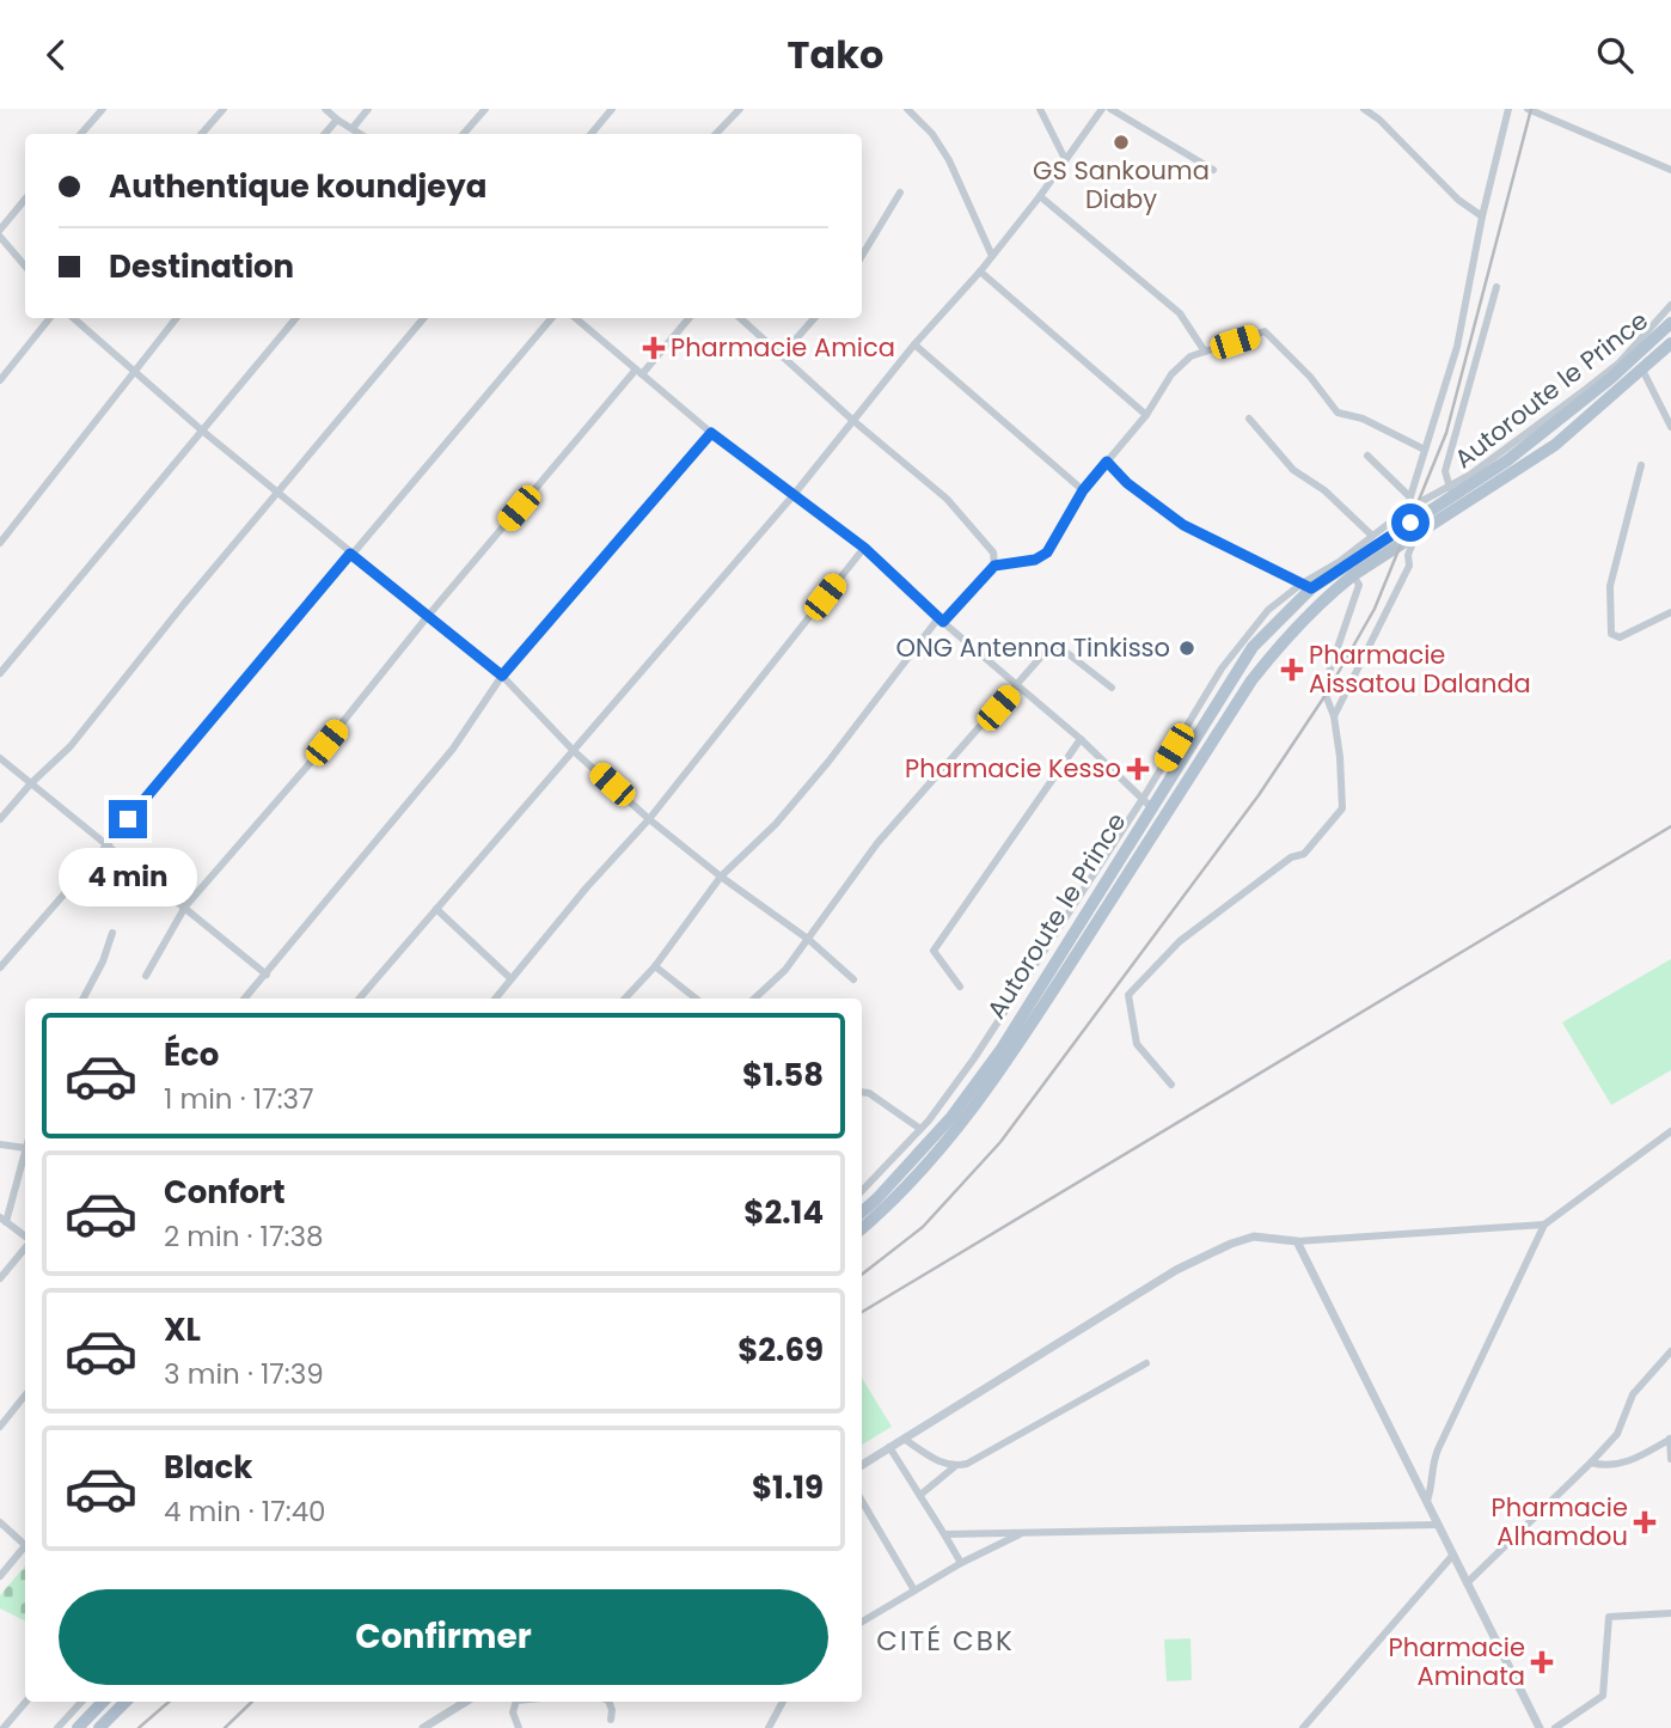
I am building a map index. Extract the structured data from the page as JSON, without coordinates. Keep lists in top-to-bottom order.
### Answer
{
  "streets": {
    "main road": ["Autoroute le Prince"]
  },
  "districts": ["CITÉ CBK"],
  "places": {
    "other": ["GS Sankouma Diaby", "ONG Antenna Tinkisso"],
    "health": [
      "Pharmacie Amica",
      "Pharmacie Aissatou Dalanda",
      "Pharmacie Kesso",
      "Pharmacie Alhamdou",
      "Pharmacie Aminata"
    ]
  },
  "page": {
    "header": "Tako",
    "banner": ["Authentique koundjeya", "Destination"],
    "bubble": "4 min",
    "list": [
      {
        "name": "Éco",
        "note": "1 min · 17:37",
        "value": "$1.58"
      },
      {
        "name": "Confort",
        "note": "2 min · 17:38",
        "value": "$2.14"
      },
      {
        "name": "XL",
        "note": "3 min · 17:39",
        "value": "$2.69"
      },
      {
        "name": "Black",
        "note": "4 min · 17:40",
        "value": "$1.19"
      }
    ],
    "buttons": "Confirmer"
  }
}
